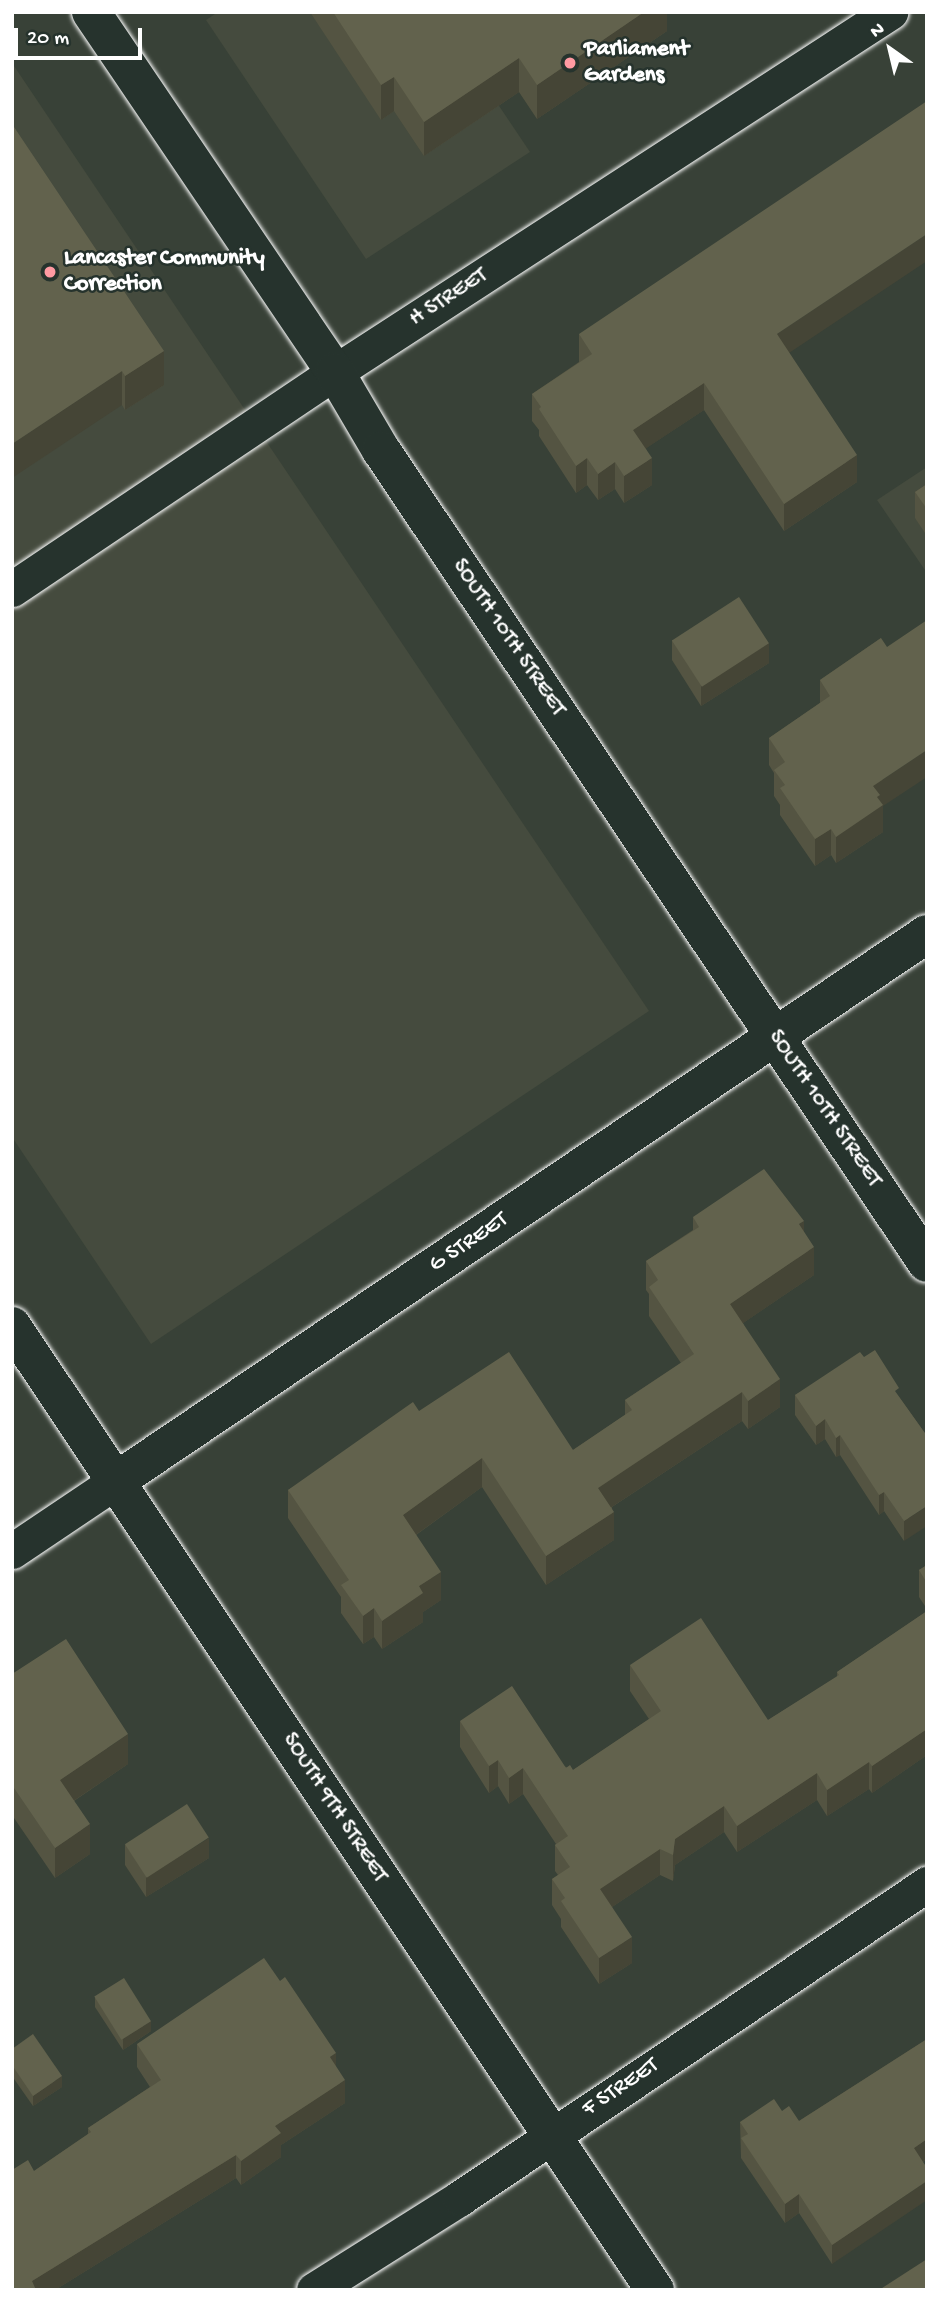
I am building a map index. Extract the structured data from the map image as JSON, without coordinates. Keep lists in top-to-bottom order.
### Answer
{
  "streets": {
    "main road": ["SOUTH 10TH STREET", "G STREET", "SOUTH 9TH STREET"],
    "street": ["H STREET", "F STREET"]
  },
  "crossings": [
    ["H STREET", "SOUTH 10TH STREET"],
    ["SOUTH 10TH STREET", "G STREET"],
    ["G STREET", "SOUTH 9TH STREET"],
    ["SOUTH 9TH STREET", "F STREET"]
  ],
  "places": ["Parliament Gardens", "Lancaster Community Correction"],
  "scale_bar": "20 m",
  "north": "top left"
}
